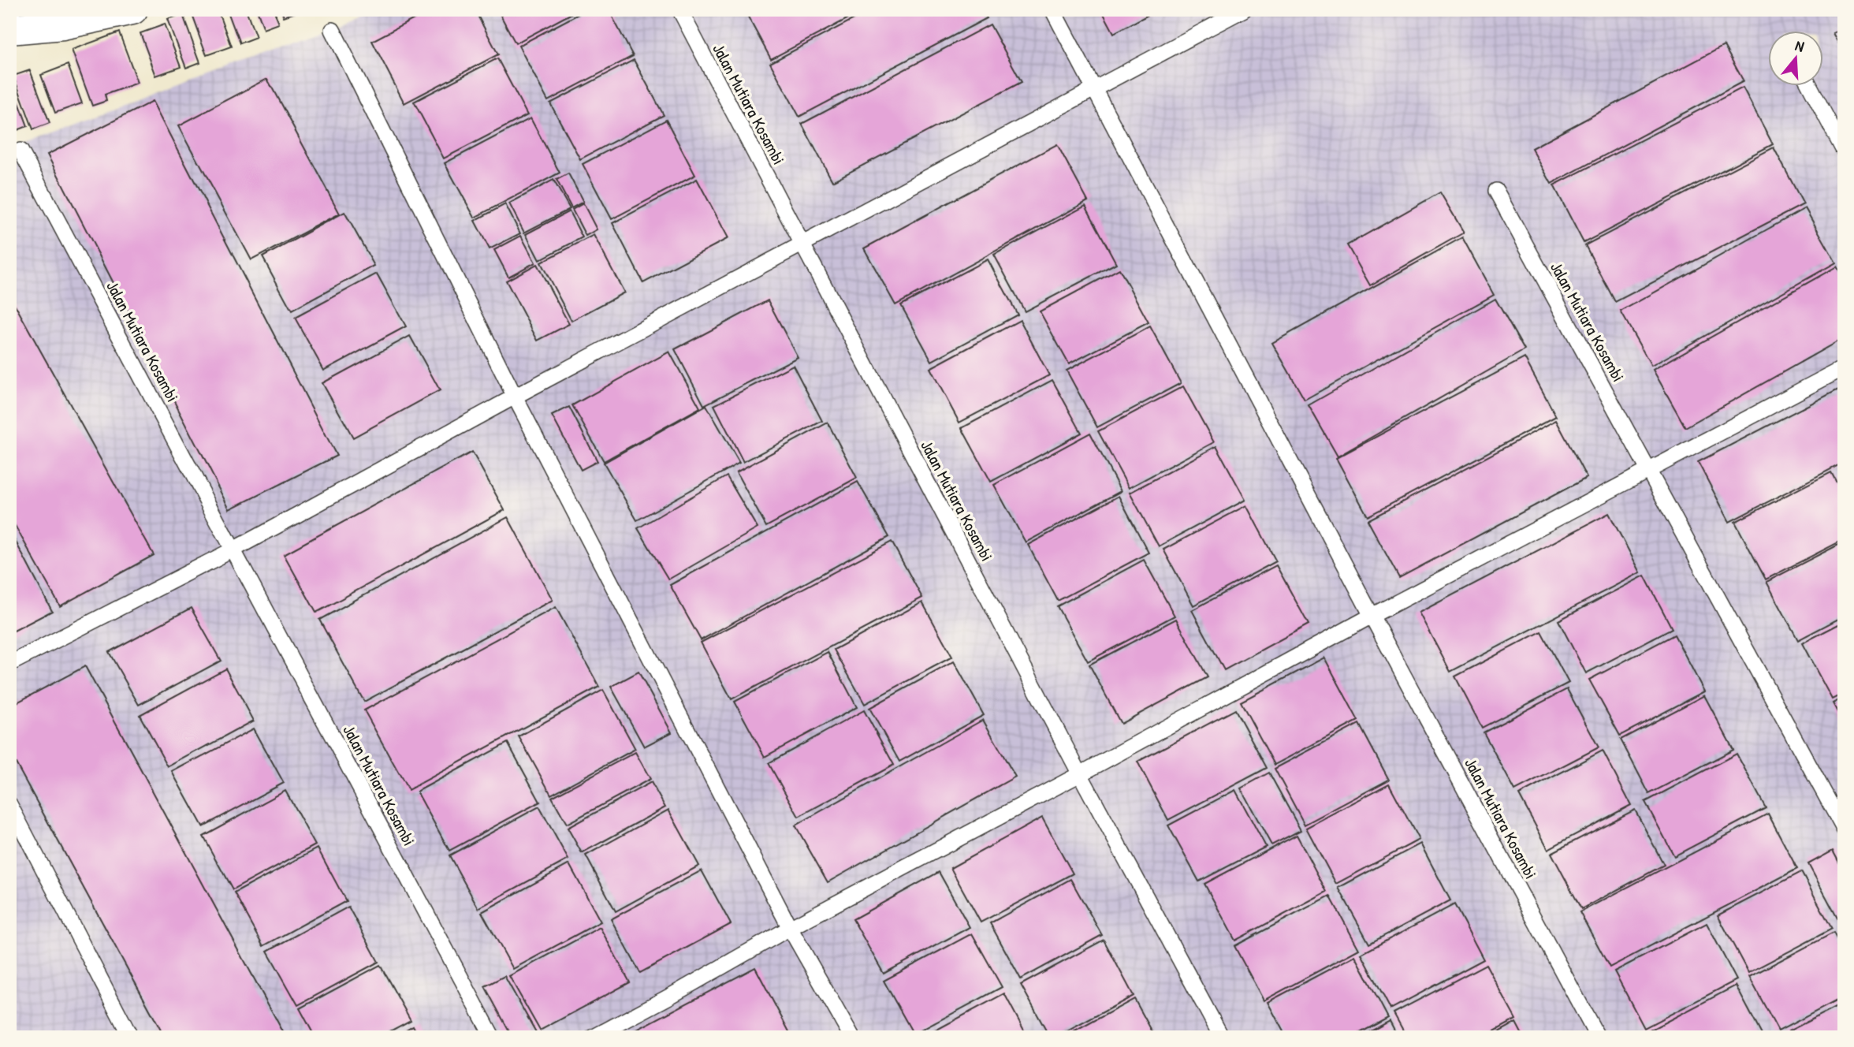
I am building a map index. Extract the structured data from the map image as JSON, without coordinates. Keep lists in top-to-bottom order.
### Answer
{
  "streets": {
    "lane": ["Jalan Mutiara Kosambi"]
  },
  "north": "top"
}
